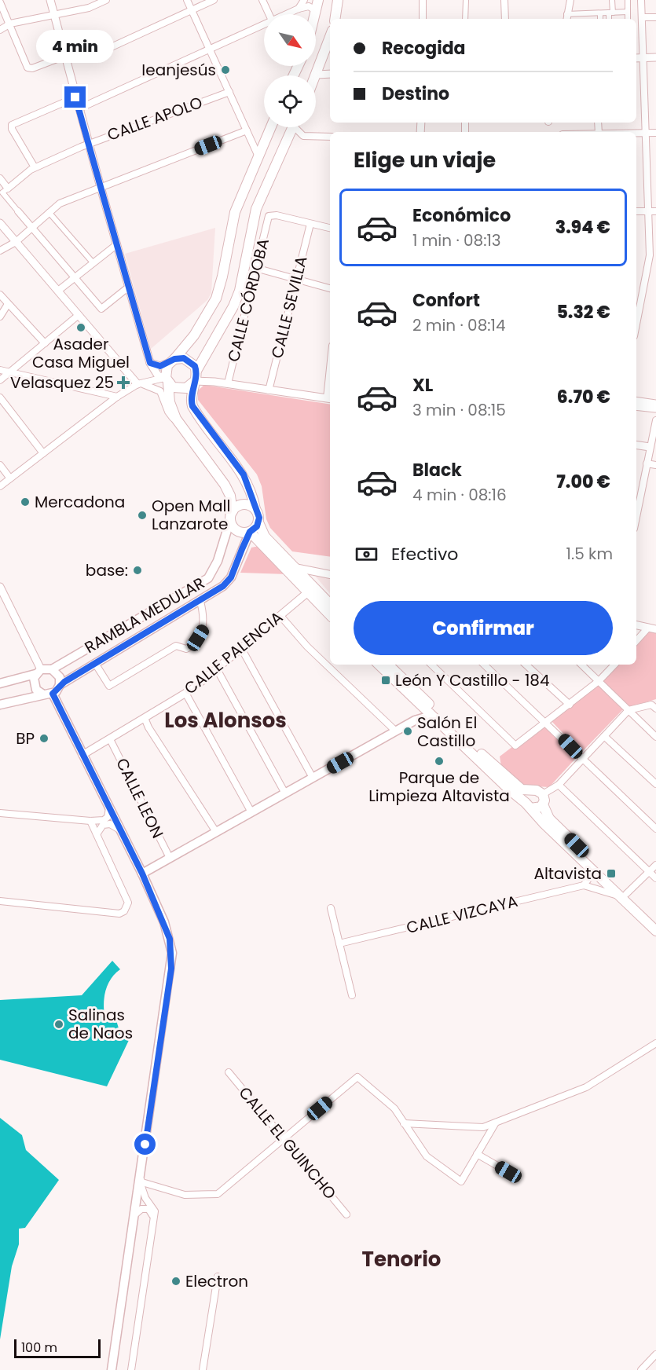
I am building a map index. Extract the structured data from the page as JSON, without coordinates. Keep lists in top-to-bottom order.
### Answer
{
  "streets": {
    "main road": ["RAMBLA MEDULAR"],
    "street": [
      "CALLE APOLO",
      "CALLE CÓRDOBA",
      "CALLE SEVILLA",
      "CALLE PALENCIA",
      "CALLE LEON",
      "CALLE VIZCAYA",
      "CALLE EL GUINCHO"
    ]
  },
  "crossings": [
    ["CALLE CÓRDOBA", "CALLE SEVILLA"],
    ["CALLE PALENCIA", "CALLE LEON"]
  ],
  "districts": ["Los Alonsos", "Tenorio"],
  "places": {
    "other": [
      "Ieanjesús",
      "Asader Casa Miguel",
      "Mercadona",
      "Open Mall Lanzarote",
      "base:",
      "Salón El Castillo",
      "BP",
      "Parque de Limpieza Altavista",
      "Salinas de Naos",
      "Electron"
    ],
    "health": ["Velasquez 25"],
    "transit": ["León Y Castillo - 184", "Altavista"]
  },
  "scale_bar": "100 m",
  "north": "bottom right",
  "page": {
    "banner": ["Recogida", "Destino"],
    "bubble": "4 min",
    "heading": "Elige un viaje",
    "list": [
      {
        "name": "Económico",
        "note": "1 min · 08:13",
        "value": "3.94 €"
      },
      {
        "name": "Confort",
        "note": "2 min · 08:14",
        "value": "5.32 €"
      },
      {
        "name": "XL",
        "note": "3 min · 08:15",
        "value": "6.70 €"
      },
      {
        "name": "Black",
        "note": "4 min · 08:16",
        "value": "7.00 €"
      }
    ],
    "pay": ["Efectivo", "1.5 km"],
    "buttons": "Confirmar",
    "scale": "100 m"
  }
}
